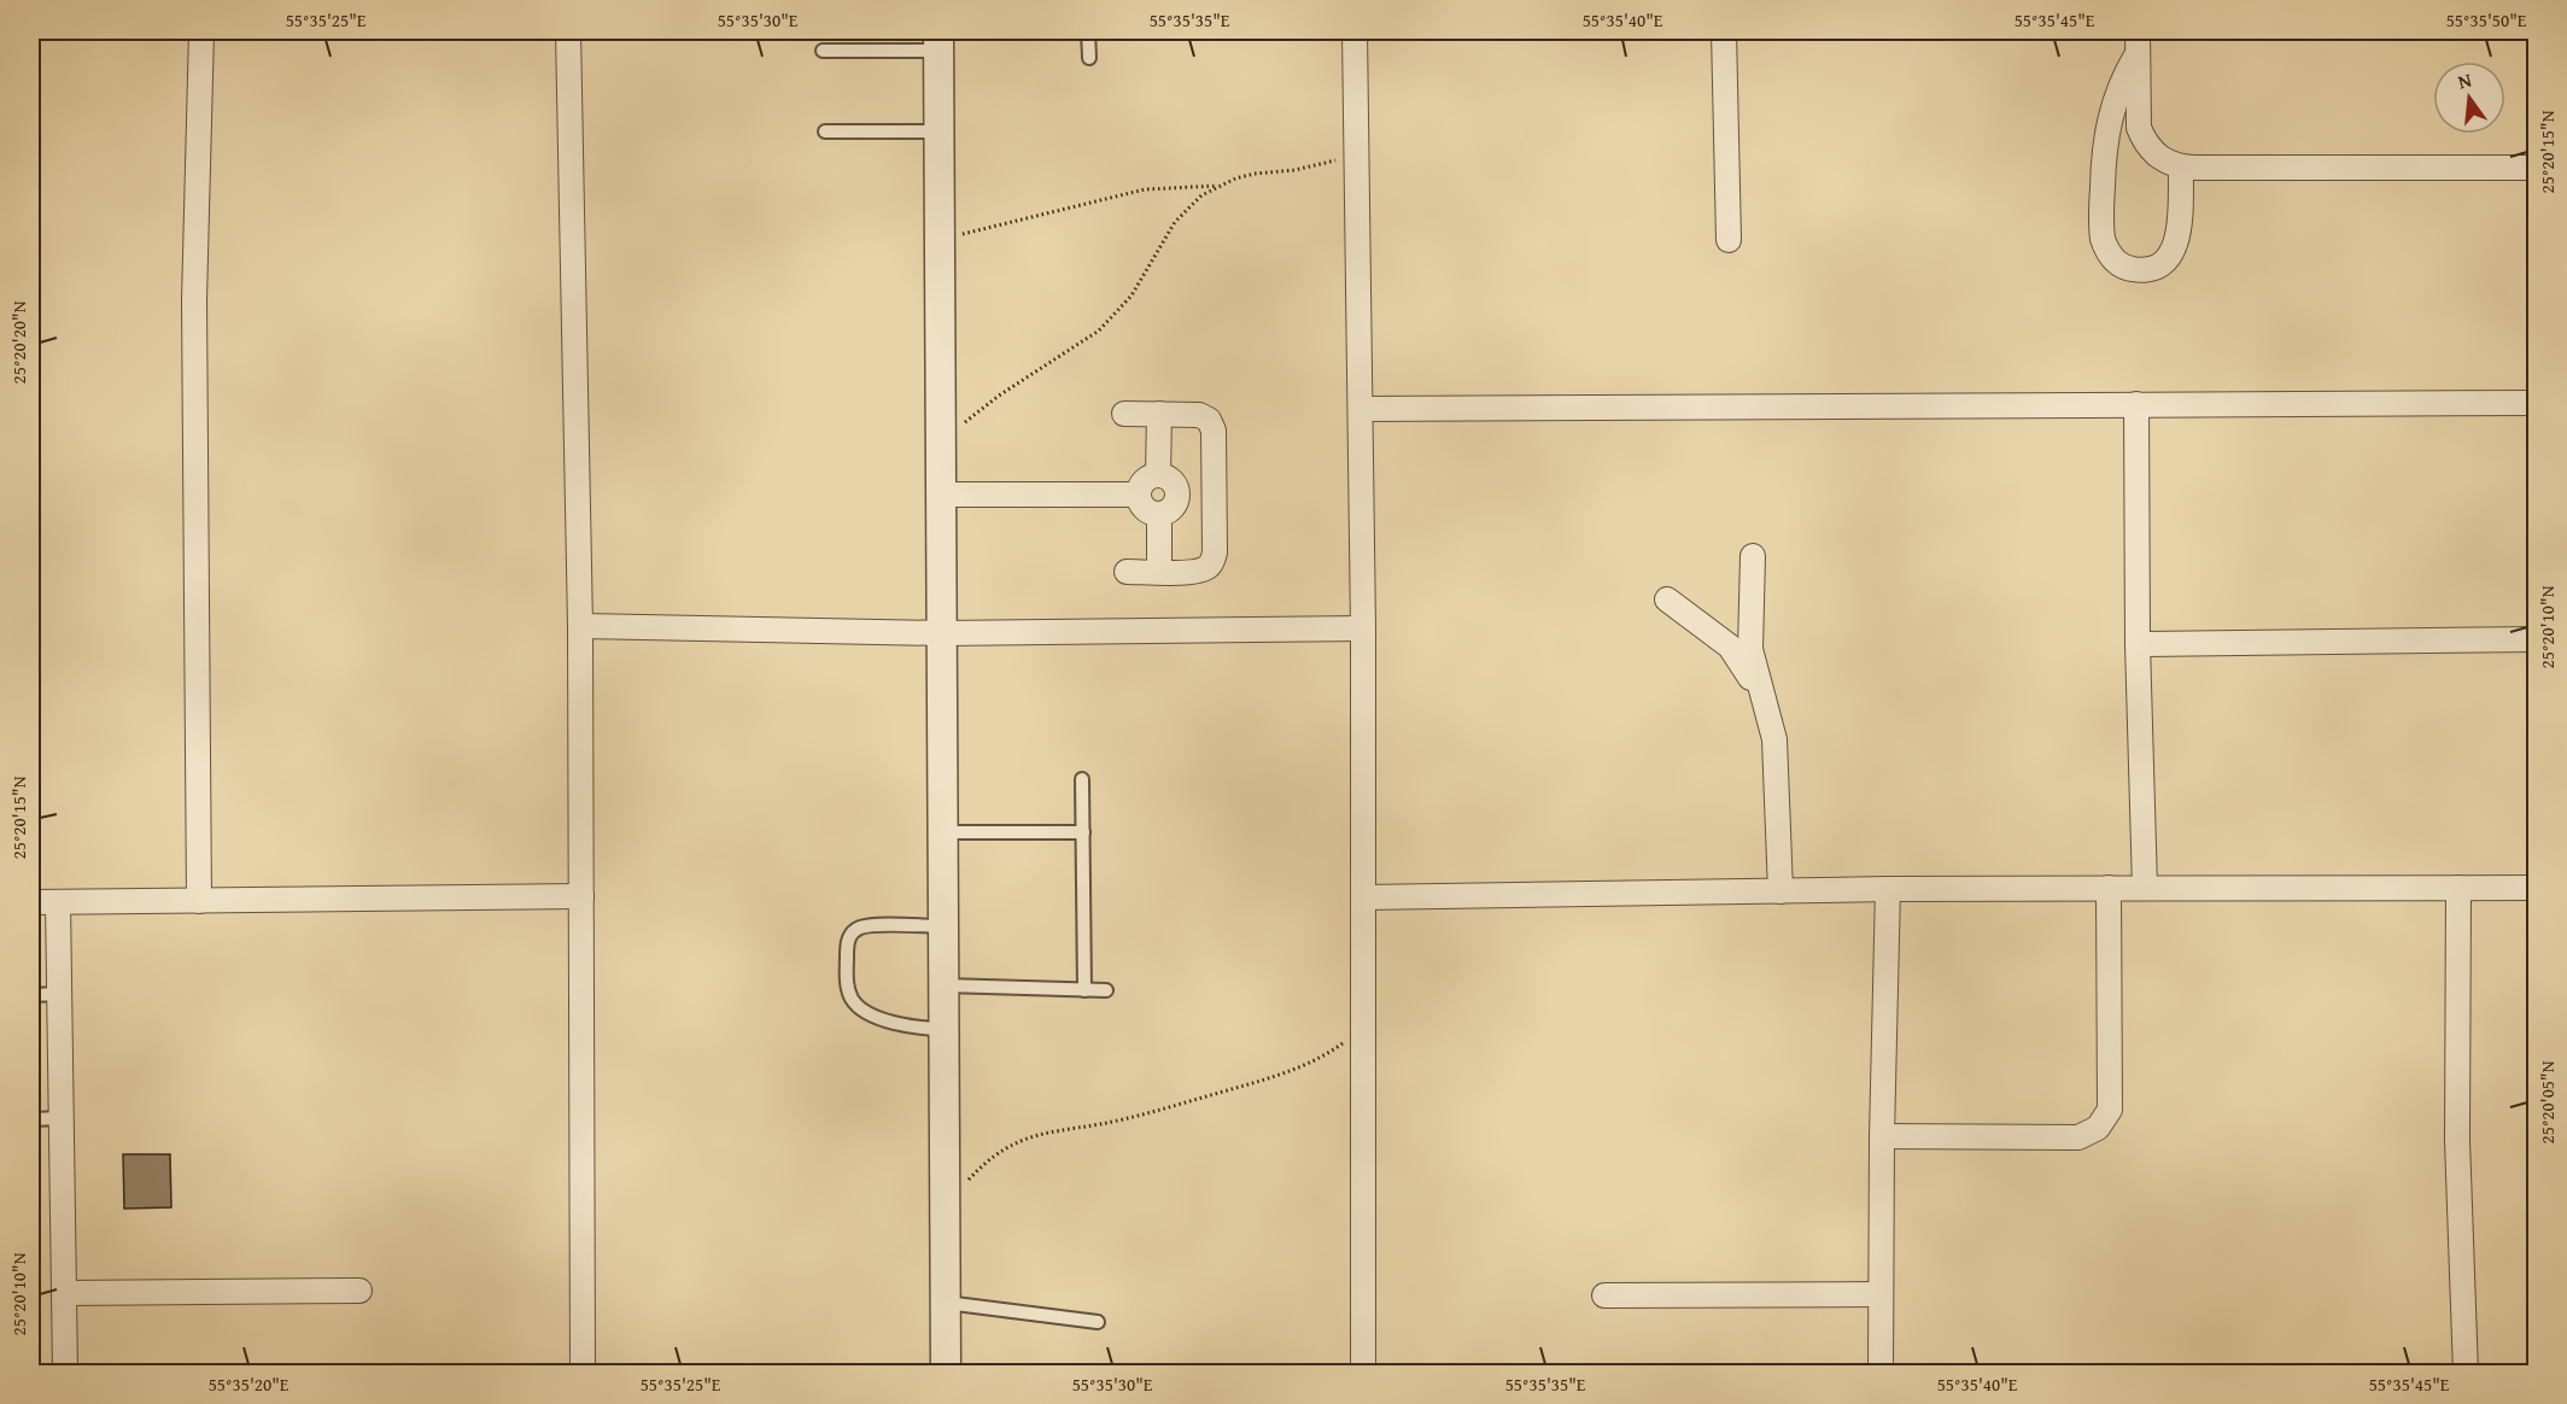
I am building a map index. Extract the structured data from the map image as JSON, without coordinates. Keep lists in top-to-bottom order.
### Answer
{
  "north": "top",
  "coordinates": [
    "55°35'25\"E",
    "55°35'30\"E",
    "55°35'35\"E",
    "55°35'40\"E",
    "55°35'45\"E",
    "55°35'50\"E",
    "25°20'15\"N",
    "25°20'20\"N",
    "25°20'10\"N",
    "25°20'05\"N",
    "55°35'20\"E"
  ]
}
